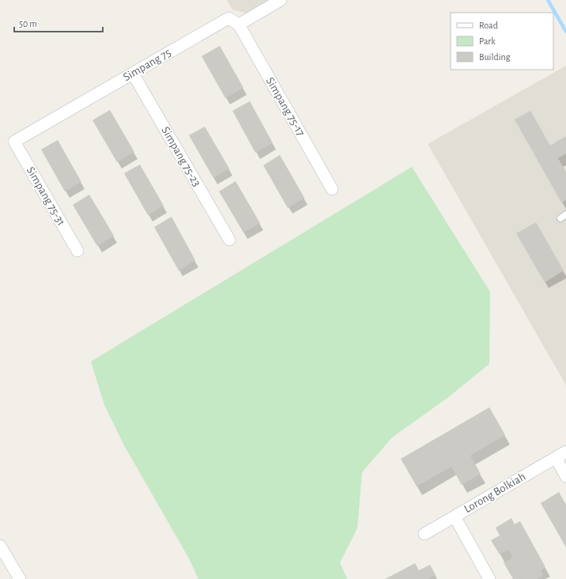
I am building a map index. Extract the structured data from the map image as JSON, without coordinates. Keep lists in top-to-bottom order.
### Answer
{
  "streets": {
    "street": [
      "Simpang 75",
      "Simpang 75-17",
      "Simpang 75-23",
      "Simpang 75-31",
      "Lorong Bolkiah"
    ]
  },
  "crossings": [
    ["Simpang 75", "Simpang 75-17"],
    ["Simpang 75", "Simpang 75-23"],
    ["Simpang 75", "Simpang 75-31"]
  ],
  "legend": ["Road", "Park", "Building"],
  "scale_bar": "50 m"
}
